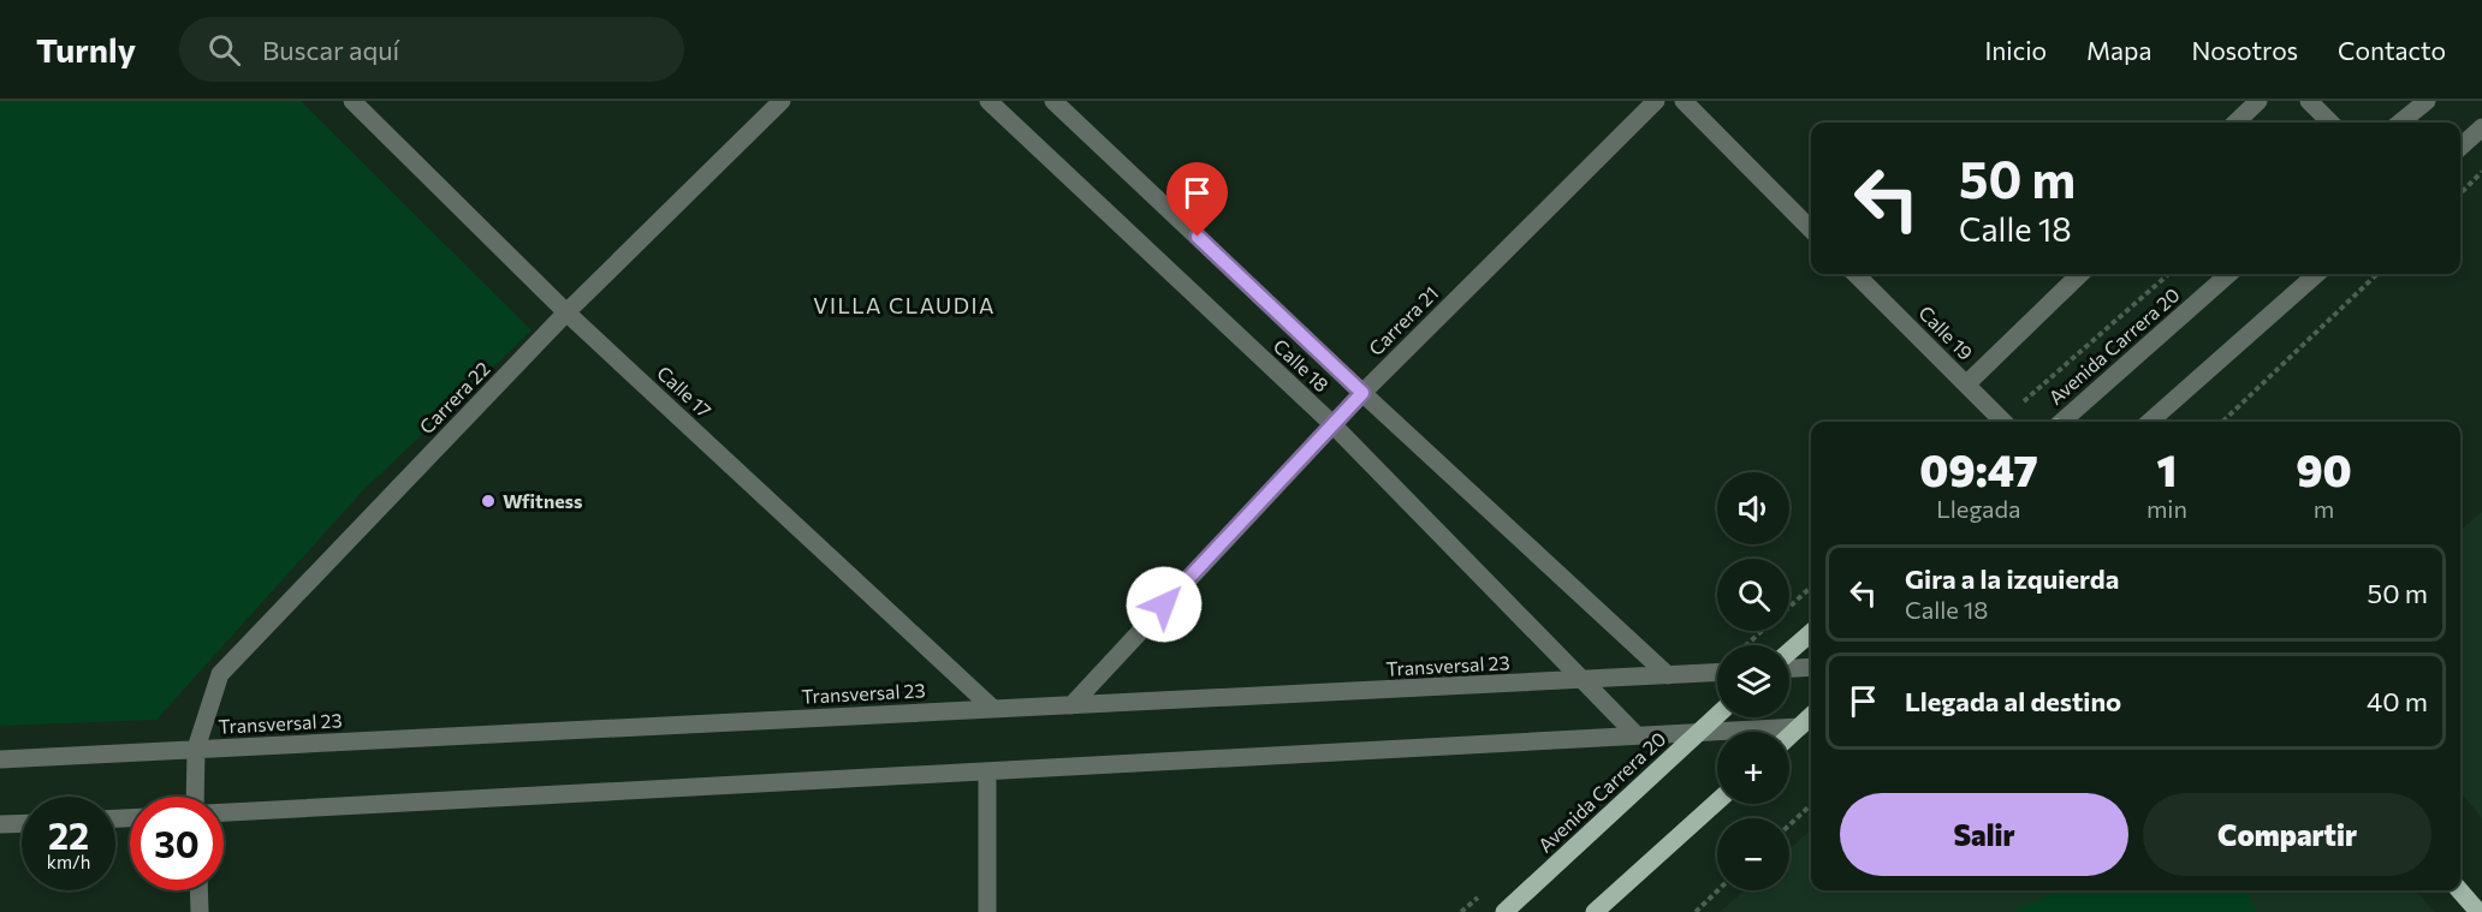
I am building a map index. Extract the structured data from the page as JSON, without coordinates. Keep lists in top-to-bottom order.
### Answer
{
  "streets": {
    "main road": ["Avenida Carrera 20"],
    "street": [
      "Carrera 21",
      "Calle 19",
      "Calle 18",
      "Calle 17",
      "Carrera 22",
      "Transversal 23"
    ]
  },
  "crossings": [
    ["Carrera 21", "Calle 18"],
    ["Carrera 21", "Transversal 23"],
    ["Calle 18", "Transversal 23"],
    ["Calle 17", "Carrera 22"],
    ["Calle 17", "Transversal 23"],
    ["Carrera 22", "Transversal 23"]
  ],
  "districts": ["VILLA CLAUDIA"],
  "places": ["Wfitness"],
  "page": {
    "header": "Turnly",
    "search": "Buscar aquí",
    "nav": [
      "Inicio",
      "Mapa",
      "Nosotros",
      "Contacto"
    ],
    "turn": ["50 m", "Calle 18"],
    "eta": [
      "09:47",
      "Llegada",
      "1",
      "min",
      "90",
      "m"
    ],
    "map_buttons": ["+", "−"],
    "list": [
      {
        "name": "Gira a la izquierda",
        "note": "Calle 18",
        "value": "50 m"
      },
      {
        "name": "Llegada al destino",
        "value": "40 m"
      }
    ],
    "buttons": ["Salir", "Compartir"],
    "speed": "22 km/h",
    "limit": "30"
  }
}
